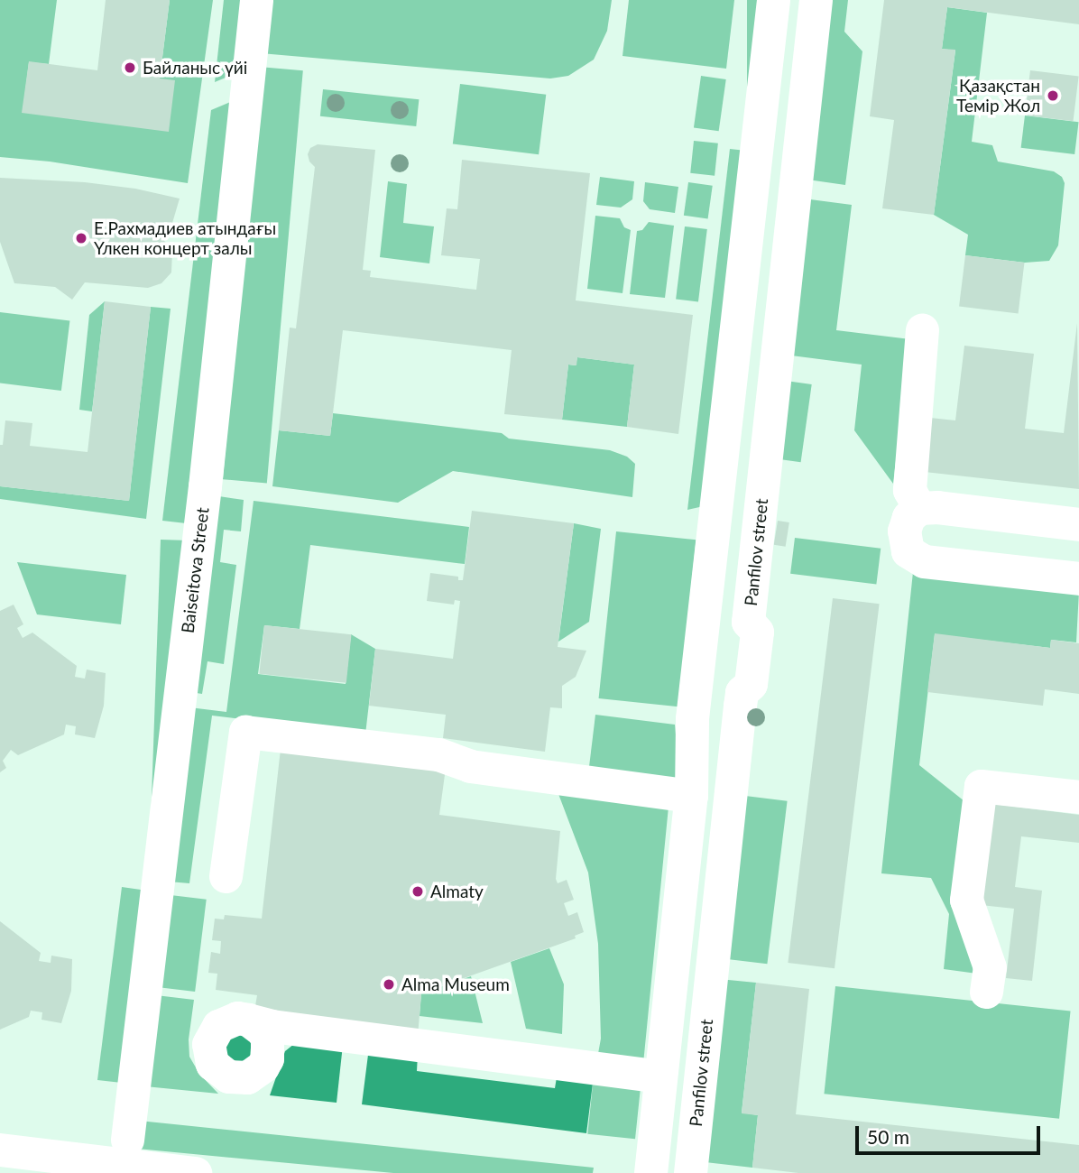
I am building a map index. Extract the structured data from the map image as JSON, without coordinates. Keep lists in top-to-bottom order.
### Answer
{
  "streets": {
    "street": ["Panfilov street", "Baiseitova Street"]
  },
  "places": [
    "Байланыс үйі",
    "Қазақстан Темір Жол",
    "Е.Рахмадиев атындағы Үлкен концерт залы",
    "Almaty",
    "Alma Museum"
  ],
  "scale_bar": "50 m"
}
